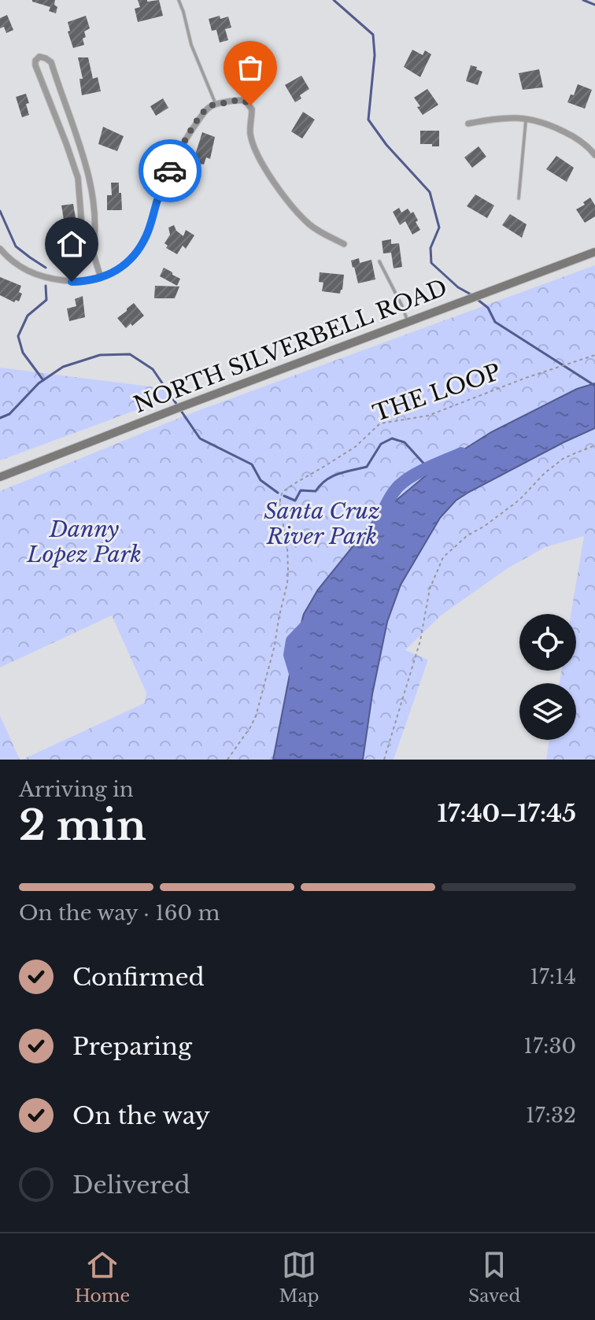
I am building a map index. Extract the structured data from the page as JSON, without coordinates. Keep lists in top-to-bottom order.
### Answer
{
  "streets": {
    "main road": ["NORTH SILVERBELL ROAD"],
    "path": ["THE LOOP"]
  },
  "parks": ["Santa Cruz River Park", "Danny Lopez Park"],
  "page": {
    "heading": ["2 min", "Arriving in", "17:40–17:45"],
    "bar": "On the way · 160 m",
    "list": [
      ["Confirmed", "17:14"],
      ["Preparing", "17:30"],
      ["On the way", "17:32"],
      "Delivered"
    ],
    "tabs": ["Home", "Map", "Saved"]
  }
}
